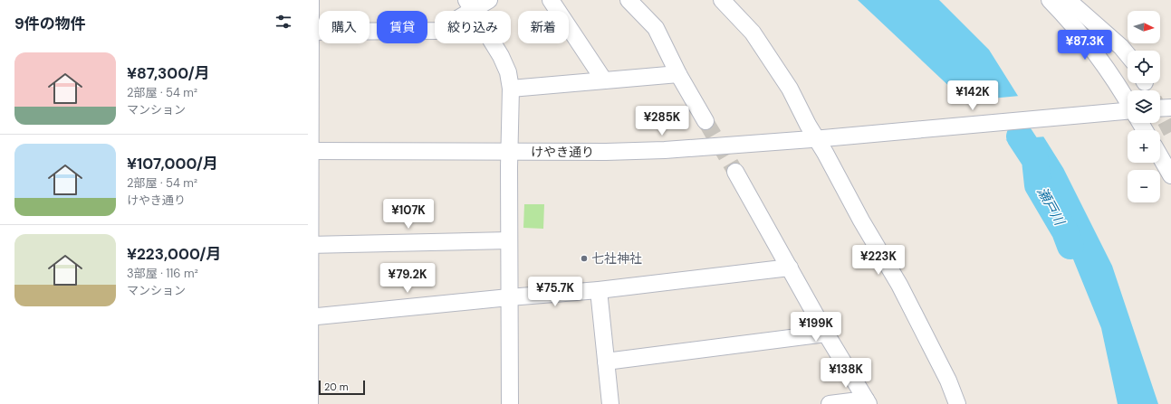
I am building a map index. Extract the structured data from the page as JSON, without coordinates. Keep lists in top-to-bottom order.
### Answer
{
  "streets": {
    "street": ["けやき通り"]
  },
  "water": ["瀬戸川"],
  "places": ["七社神社"],
  "scale_bar": "20 m",
  "north": "right",
  "page": {
    "heading": "9件の物件",
    "map_buttons": ["+", "−"],
    "chip": [
      "購入",
      "賃貸",
      "絞り込み",
      "新着"
    ],
    "price": [
      "¥87.3K",
      "¥142K",
      "¥285K",
      "¥107K",
      "¥223K",
      "¥79.2K",
      "¥75.7K",
      "¥199K",
      "¥138K"
    ],
    "list": [
      {
        "name": "¥87,300/月",
        "note": "2部屋 · 54 m² · マンション"
      },
      {
        "name": "¥107,000/月",
        "note": "2部屋 · 54 m² · けやき通り"
      },
      {
        "name": "¥223,000/月",
        "note": "3部屋 · 116 m² · マンション"
      }
    ],
    "scale": "20 m"
  }
}
